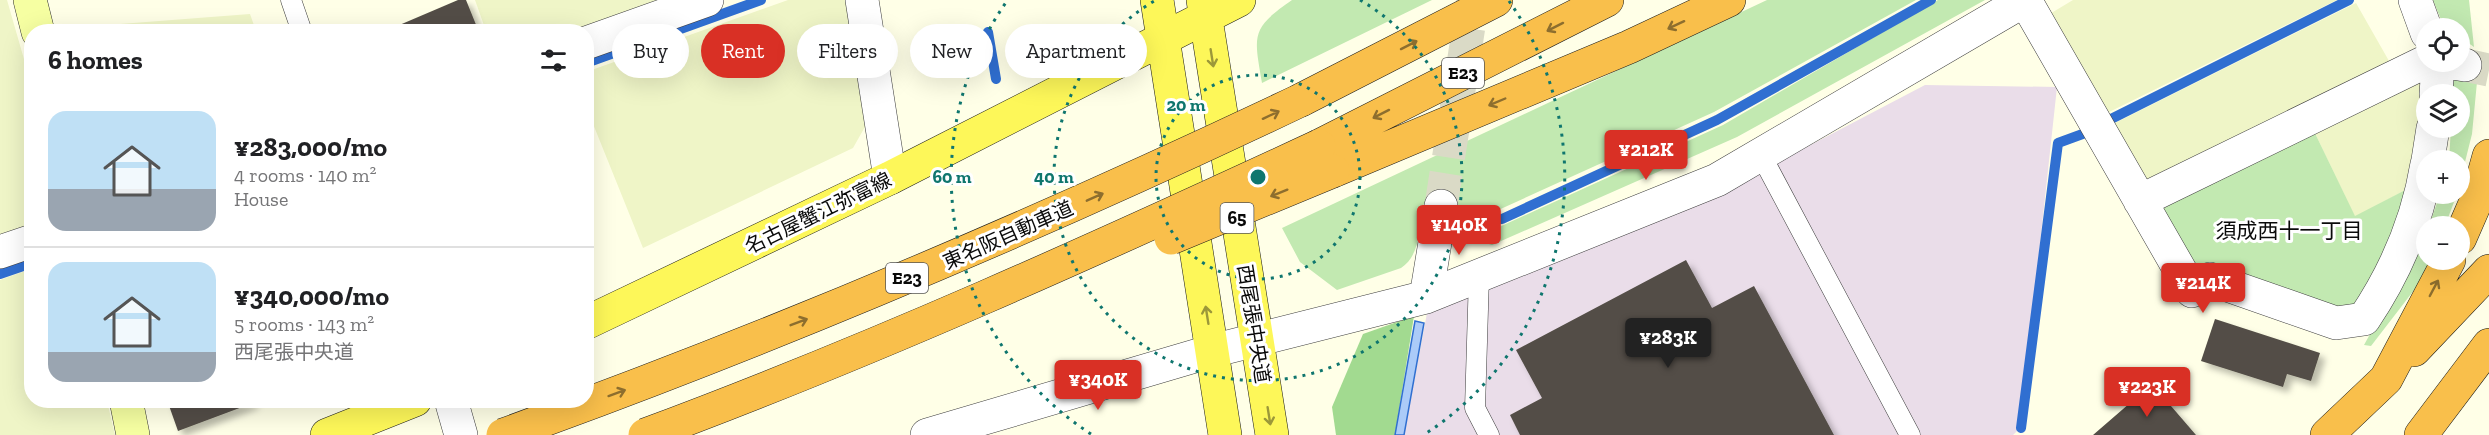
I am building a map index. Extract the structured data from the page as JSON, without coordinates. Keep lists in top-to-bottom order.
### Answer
{
  "streets": {
    "highway": ["E23", "東名阪自動車道"],
    "main road": ["名古屋蟹江弥富線", "65", "西尾張中央道"]
  },
  "crossings": [
    ["名古屋蟹江弥富線", "65"],
    ["名古屋蟹江弥富線", "西尾張中央道"]
  ],
  "districts": ["須成西十一丁目"],
  "page": {
    "map_buttons": ["+", "−"],
    "chip": [
      "Buy",
      "Rent",
      "Filters",
      "New",
      "Apartment"
    ],
    "heading": "6 homes",
    "list": [
      {
        "name": "¥283,000/mo",
        "note": "4 rooms · 140 m² · House"
      },
      {
        "name": "¥340,000/mo",
        "note": "5 rooms · 143 m² · 西尾張中央道"
      }
    ],
    "price": [
      "¥212K",
      "¥140K",
      "¥214K",
      "¥283K",
      "¥340K",
      "¥223K"
    ]
  },
  "rings": ["20 m", "40 m", "60 m"]
}
